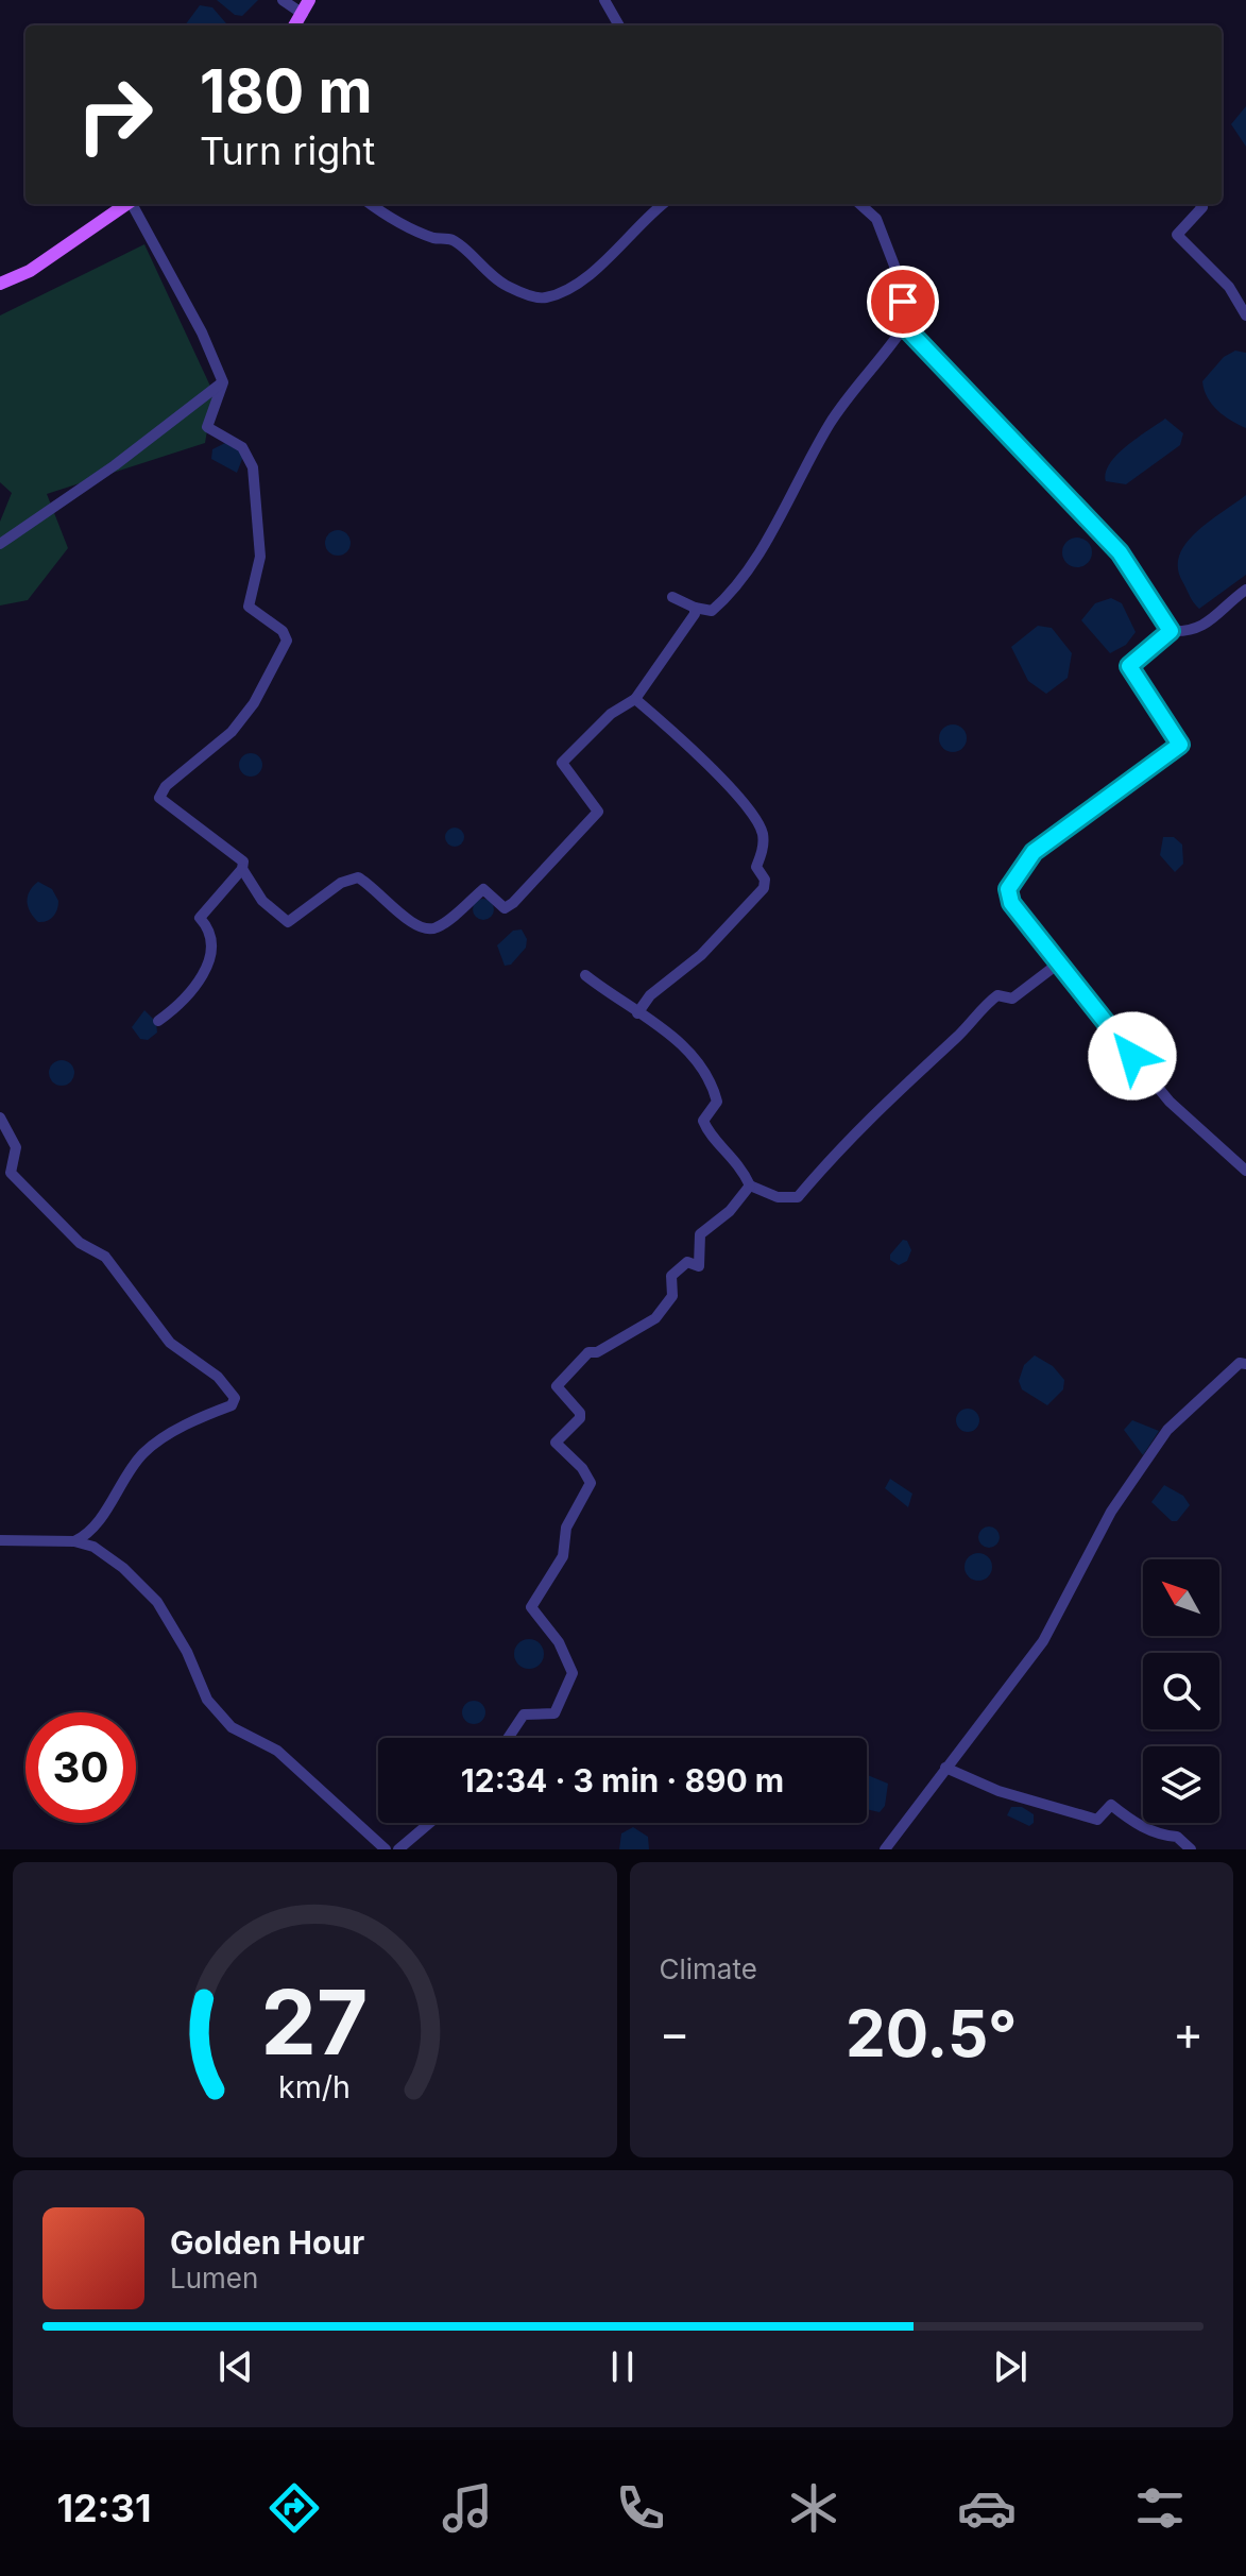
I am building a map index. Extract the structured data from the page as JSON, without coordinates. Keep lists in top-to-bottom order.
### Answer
{
  "north": "top left",
  "page": {
    "turn": ["180 m", "Turn right"],
    "limit": "30",
    "trip": "12:34 · 3 min · 890 m",
    "tile": "Climate",
    "heat": ["−", "20.5°", "+"],
    "song": ["Golden Hour", "Lumen"],
    "tabs": "12:31",
    "gauge": ["27", "km/h"]
  }
}
